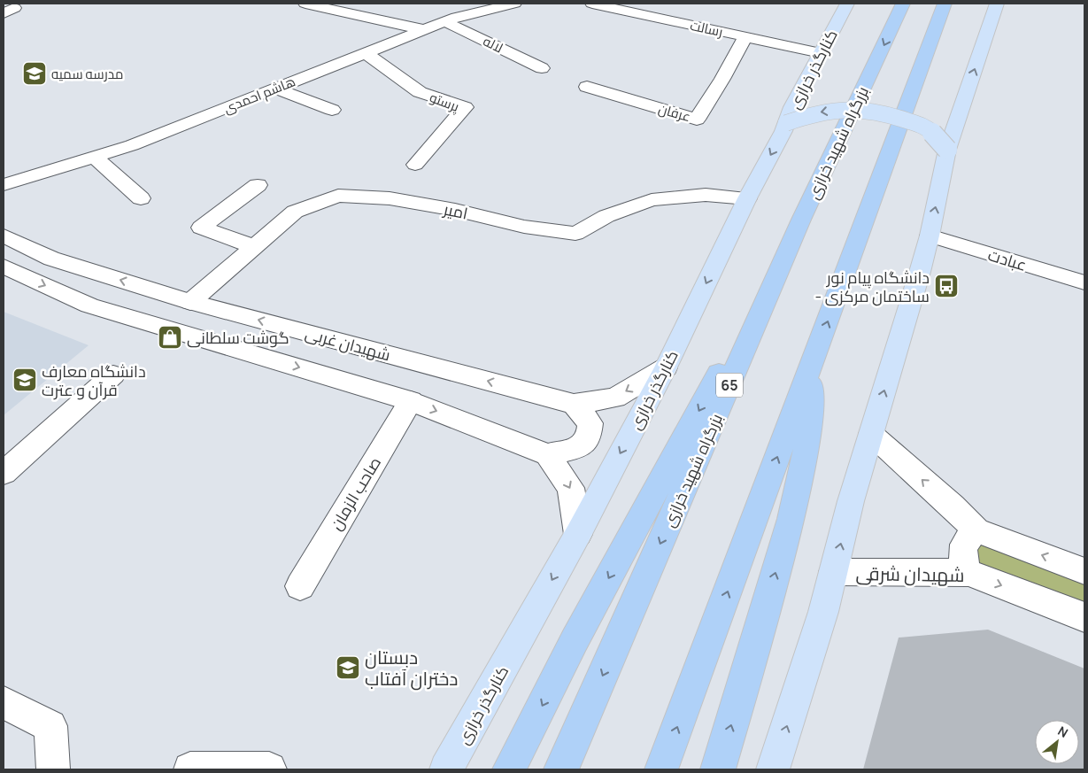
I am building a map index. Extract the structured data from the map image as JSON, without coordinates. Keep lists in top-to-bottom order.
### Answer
{
  "streets": {
    "highway": ["بزرگراه شهید خرازی", "65"],
    "main road": ["کنارگذر خرازی"],
    "street": [
      "رسالت",
      "لاله",
      "هاشم احمدی",
      "پرستو",
      "عرفان",
      "امیر",
      "عبادت",
      "شهیدان غربی",
      "صاحب الزمان",
      "شهیدان شرقی"
    ]
  },
  "crossings": [
    ["رسالت", "کنارگذر خرازی"],
    ["رسالت", "عرفان"],
    ["لاله", "هاشم احمدی"],
    ["کنارگذر خرازی", "امیر"],
    ["کنارگذر خرازی", "شهیدان غربی"],
    ["هاشم احمدی", "پرستو"],
    ["امیر", "شهیدان غربی"]
  ],
  "places": {
    "school or university": ["مدرسه سمیه", "دانشگاه معارف قرآن و عترت", "دبستان دختران آفتاب"],
    "bus stop": ["دانشگاه پیام نور - ساختمان مرکزی"],
    "shop": ["گوشت سلطانی"]
  },
  "north": "top right"
}
